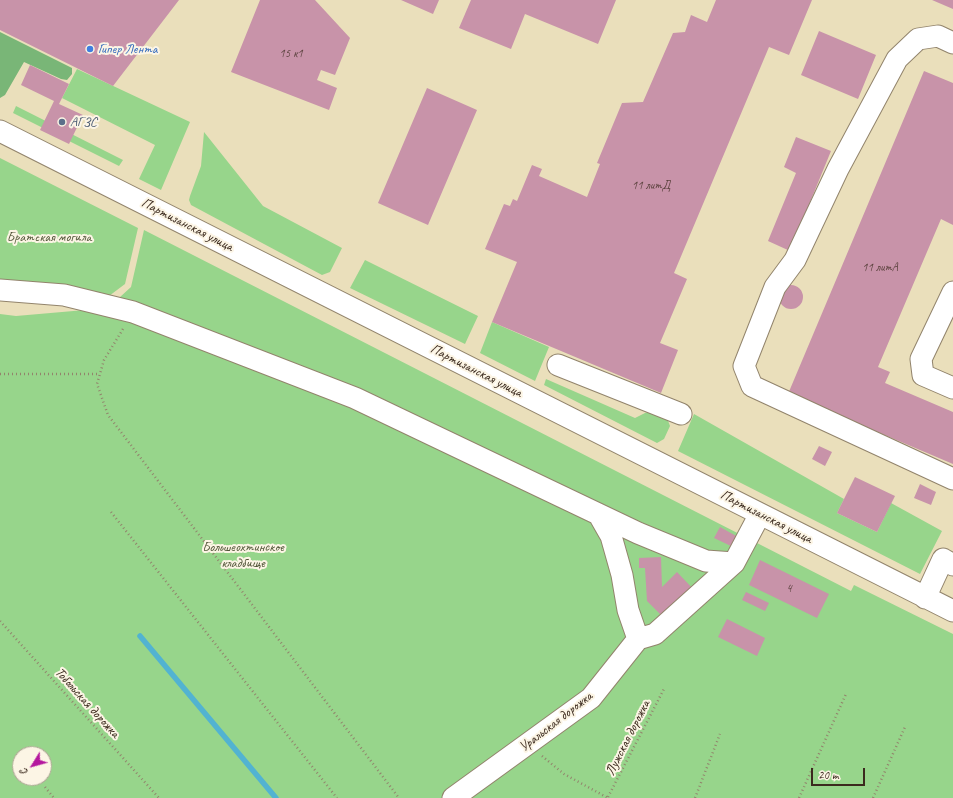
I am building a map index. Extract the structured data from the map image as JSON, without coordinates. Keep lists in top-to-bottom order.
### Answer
{
  "streets": {
    "street": ["Партизанская улица", "Уральская дорожка"],
    "path": ["Тобольская дорожка", "Лужская дорожка"]
  },
  "parks": ["Братская могила", "Большеохтинское кладбище"],
  "places": ["Гипер Лента", "АГЗС"],
  "house_numbers": [
    "15 к1",
    "11 литД",
    "11 литА",
    "4"
  ],
  "scale_bar": "20 m",
  "north": "bottom left"
}
